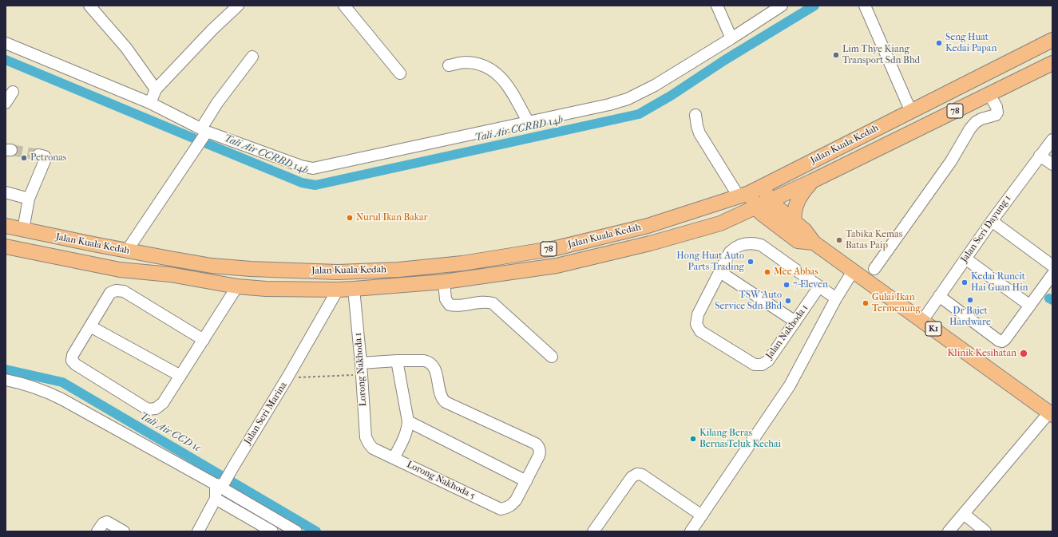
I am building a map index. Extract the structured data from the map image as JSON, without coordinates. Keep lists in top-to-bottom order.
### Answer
{
  "streets": {
    "main road": ["78", "Jalan Kuala Kedah", "K1"],
    "street": [
      "Jalan Seri Dayung 1",
      "Jalan Nakhoda 1",
      "Lorong Nakhoda 1",
      "Jalan Seri Marina",
      "Lorong Nakhoda 5"
    ]
  },
  "crossings": [
    ["Jalan Kuala Kedah", "K1"],
    ["Jalan Kuala Kedah", "Lorong Nakhoda 1"],
    ["Jalan Kuala Kedah", "Jalan Seri Marina"],
    ["Jalan Seri Dayung 1", "K1"],
    ["Lorong Nakhoda 1", "Lorong Nakhoda 5"]
  ],
  "water": ["Tali Air CCRBD 14b", "Tali Air CCD 1c"],
  "places": [
    "Seng Huat Kedai Papan",
    "Lim Thye Kiang Transport Sdn Bhd",
    "Petronas",
    "Nurul Ikan Bakar",
    "Tabika Kemas Batas Paip",
    "Hong Huat Auto Parts Trading",
    "Mee Abbas",
    "Kedai Runcit Hai Guan Hin",
    "7-Eleven",
    "Dr Bajet Hardware",
    "TSW Auto Service Sdn Bhd",
    "Gulai Ikan Termenung",
    "Klinik Kesihatan",
    "Kilang Beras BernasTeluk Kechai"
  ]
}
